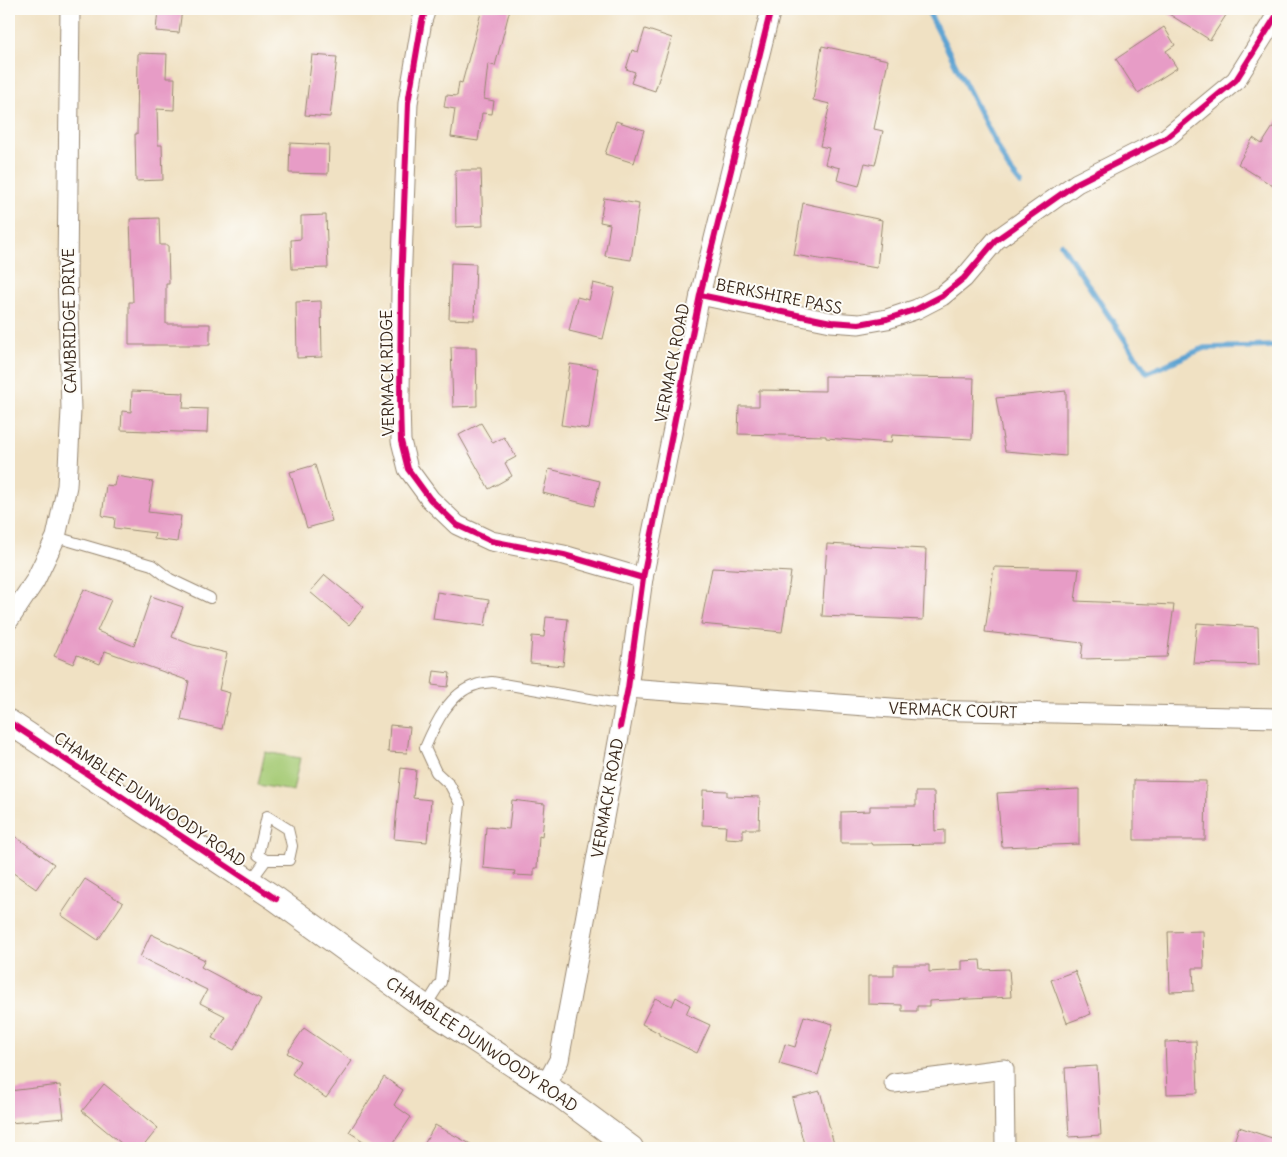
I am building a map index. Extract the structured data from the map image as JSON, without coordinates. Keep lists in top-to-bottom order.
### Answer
{
  "streets": {
    "street": [
      "BERKSHIRE PASS",
      "CAMBRIDGE DRIVE",
      "VERMACK ROAD",
      "VERMACK RIDGE",
      "VERMACK COURT",
      "CHAMBLEE DUNWOODY ROAD"
    ]
  },
  "crossings": [
    ["BERKSHIRE PASS", "VERMACK ROAD"],
    ["VERMACK ROAD", "VERMACK RIDGE"],
    ["VERMACK ROAD", "VERMACK COURT"],
    ["VERMACK ROAD", "CHAMBLEE DUNWOODY ROAD"]
  ]
}
